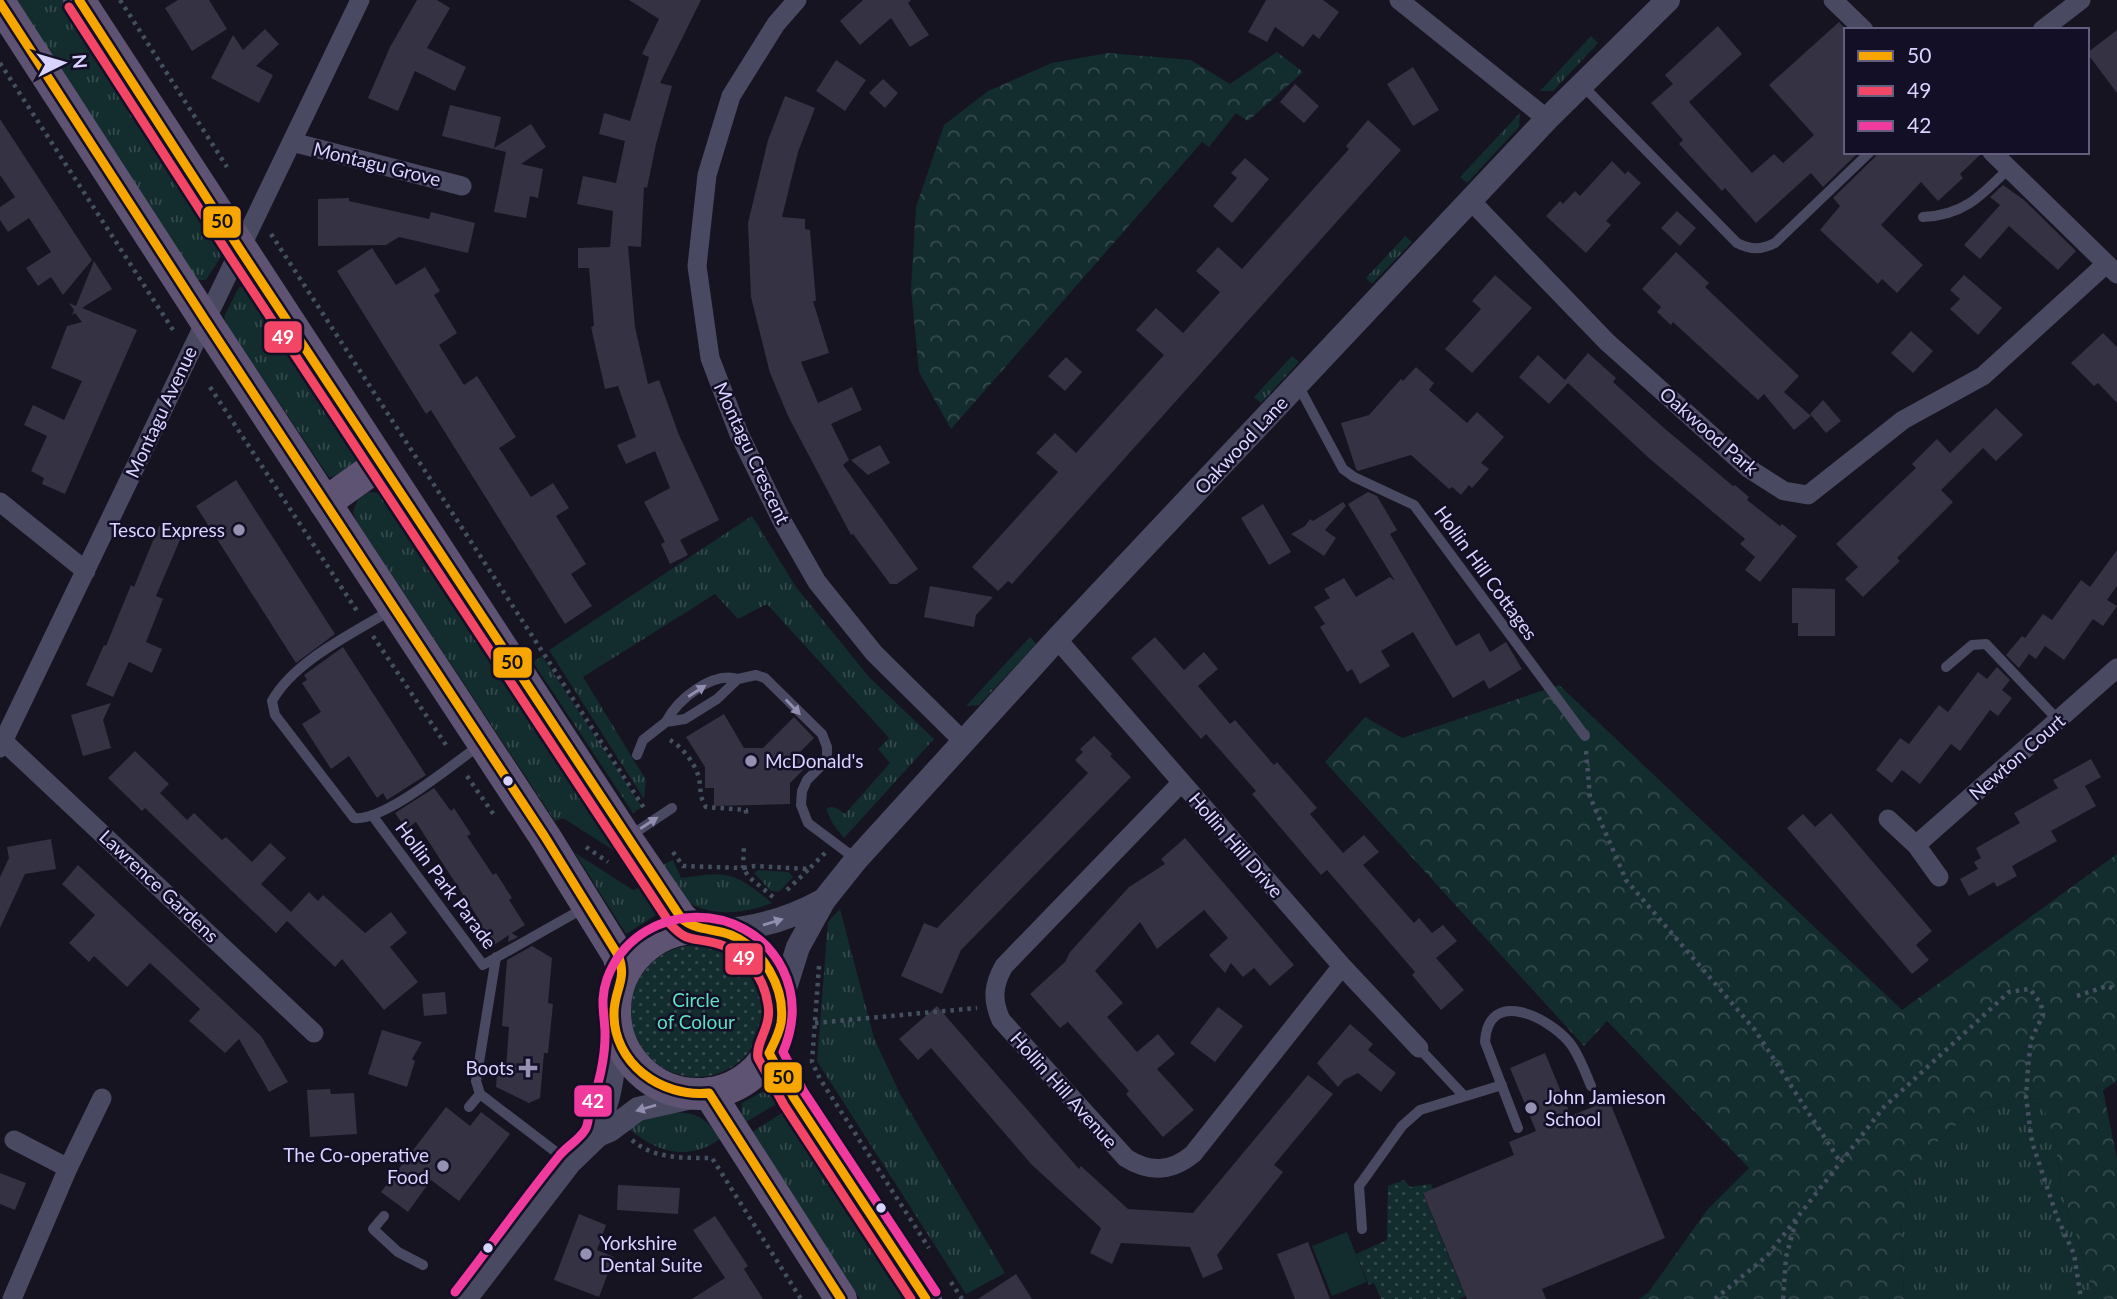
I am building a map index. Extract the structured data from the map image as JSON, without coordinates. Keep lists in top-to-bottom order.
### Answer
{
  "streets": {
    "street": [
      "Montagu Grove",
      "Montagu Avenue",
      "Oakwood Park",
      "Oakwood Lane",
      "Montagu Crescent",
      "Newton Court",
      "Hollin Hill Drive",
      "Lawrence Gardens",
      "Hollin Hill Avenue"
    ],
    "lane": ["Hollin Hill Cottages", "Hollin Park Parade"]
  },
  "crossings": [
    ["Montagu Grove", "Montagu Avenue"],
    ["Montagu Avenue", "Lawrence Gardens"],
    ["Oakwood Park", "Oakwood Lane"],
    ["Oakwood Lane", "Montagu Crescent"],
    ["Oakwood Lane", "Hollin Hill Cottages"],
    ["Oakwood Lane", "Hollin Hill Drive"],
    ["Hollin Hill Drive", "Hollin Hill Avenue"]
  ],
  "parks": ["Circle of Colour"],
  "places": {
    "other": [
      "Tesco Express",
      "McDonald's",
      "John Jamieson School",
      "The Co-operative Food",
      "Yorkshire Dental Suite"
    ],
    "health": ["Boots"]
  },
  "lines": ["transit line 50", "transit line 49", "transit line 42"],
  "legend": ["50", "49", "42"],
  "north": "right"
}
